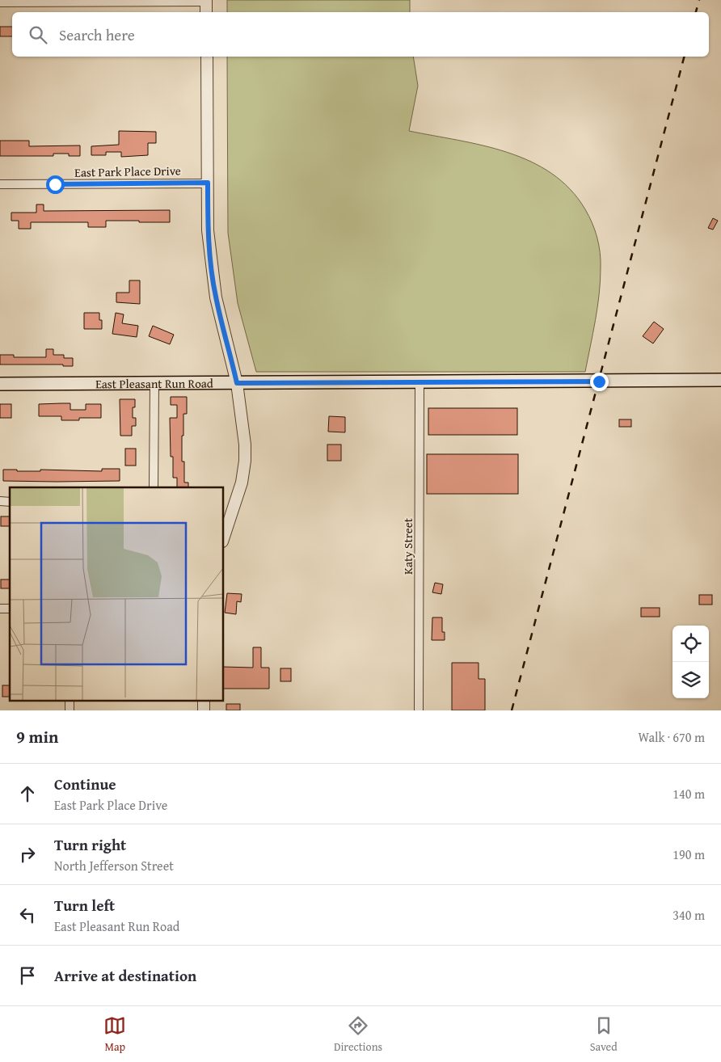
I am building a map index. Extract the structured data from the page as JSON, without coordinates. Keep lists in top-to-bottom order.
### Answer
{
  "streets": {
    "main road": ["East Pleasant Run Road"],
    "street": ["East Park Place Drive", "Katy Street"]
  },
  "crossings": [
    ["East Pleasant Run Road", "Katy Street"]
  ],
  "page": {
    "search": "Search here",
    "heading": ["9 min", "Walk · 670 m"],
    "list": [
      ["Continue", "East Park Place Drive", "140 m"],
      ["Turn right", "North Jefferson Street", "190 m"],
      ["Turn left", "East Pleasant Run Road", "340 m"],
      "Arrive at destination"
    ],
    "nav": ["Map", "Directions", "Saved"]
  }
}
